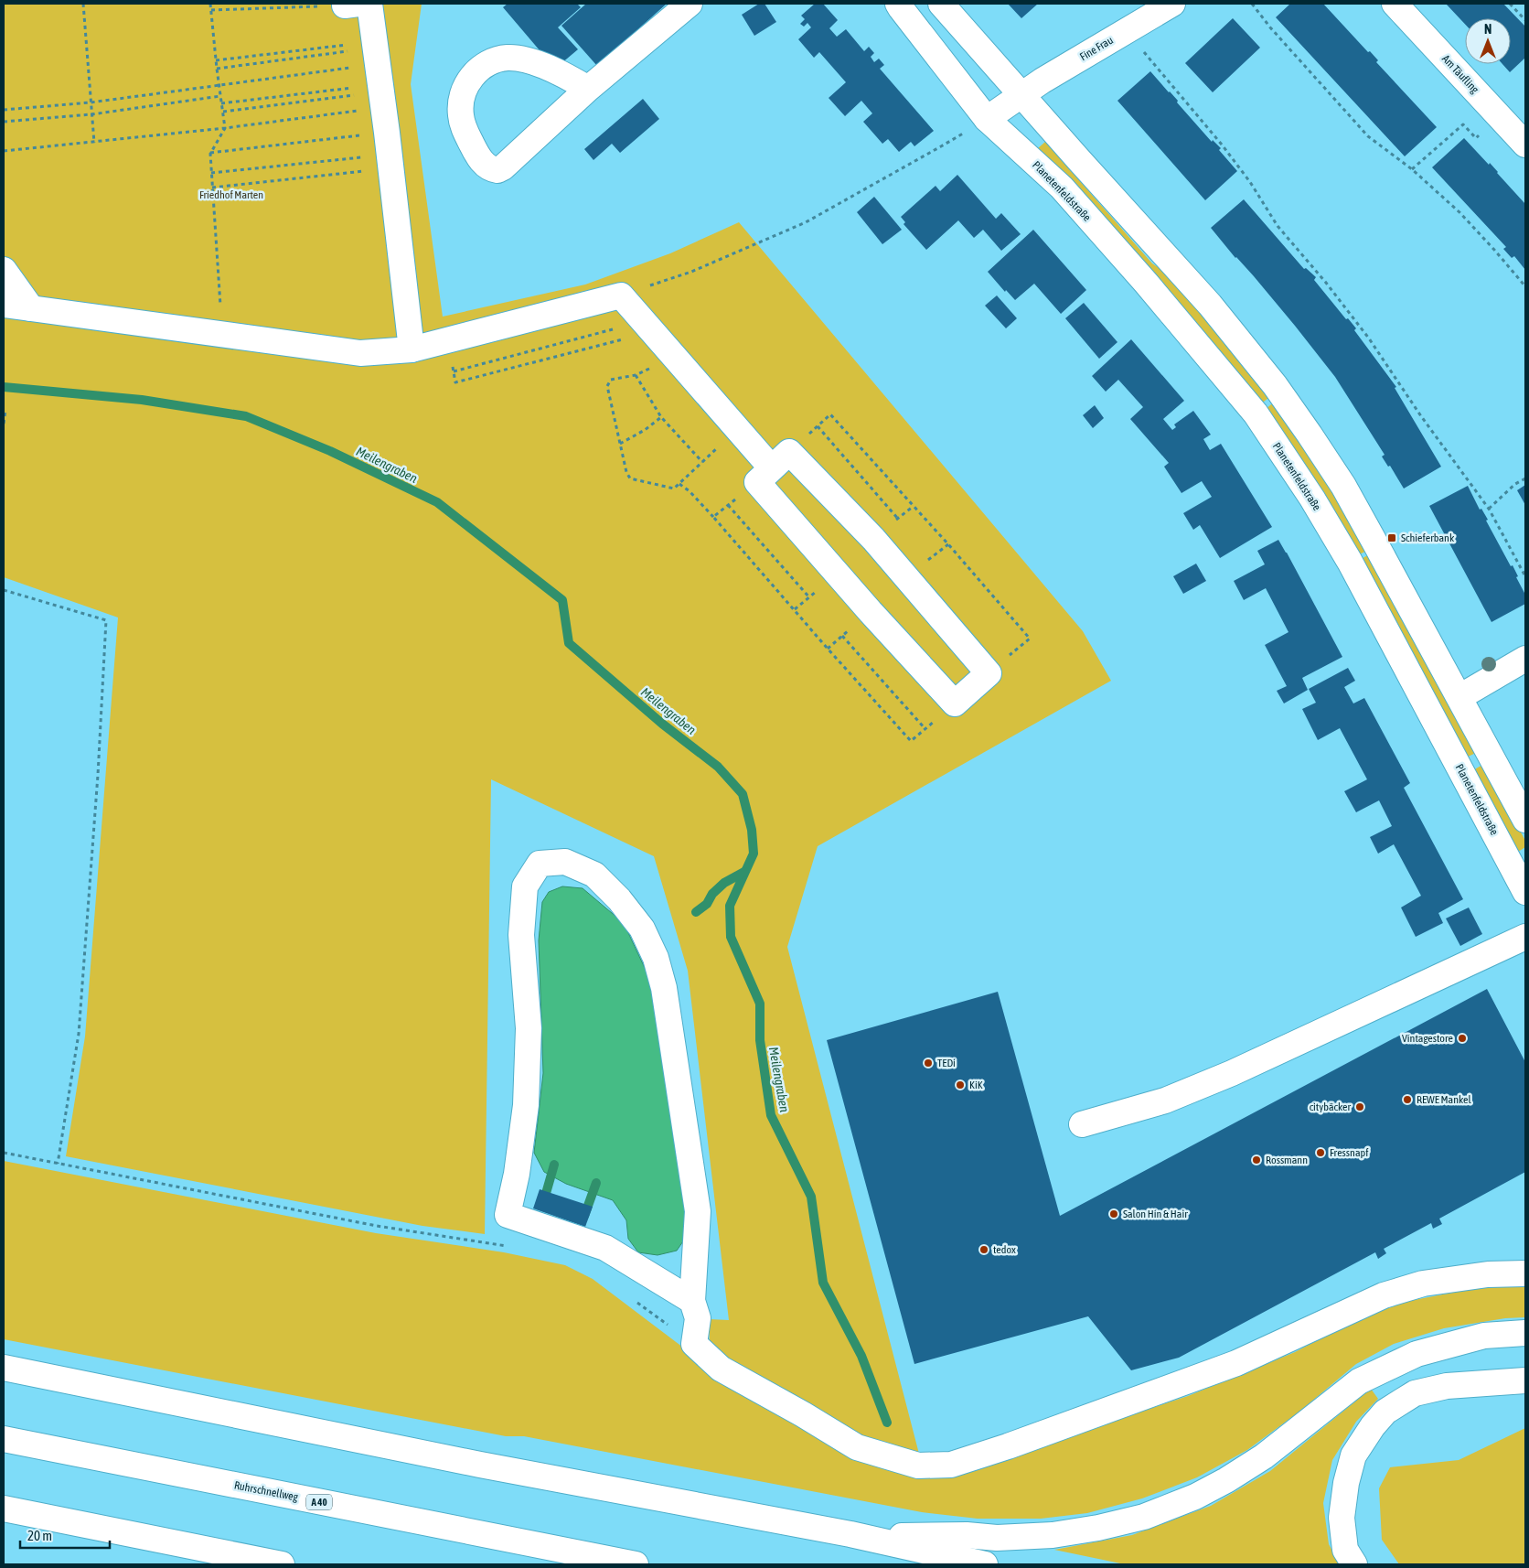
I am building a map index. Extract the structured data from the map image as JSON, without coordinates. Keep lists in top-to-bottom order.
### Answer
{
  "streets": {
    "main road": [
      "Fine Frau",
      "Am Täufling",
      "Planetenfeldstraße",
      "Ruhrschnellweg",
      "A 40"
    ]
  },
  "water": ["Meilengraben"],
  "parks": ["Friedhof Marten"],
  "places": {
    "transit": ["Schieferbank"],
    "other": [
      "Vintagestore",
      "TEDi",
      "KiK",
      "REWE Mankel",
      "citybäcker",
      "Fressnapf",
      "Rossmann",
      "Salon Hin & Hair",
      "tedox"
    ]
  },
  "scale_bar": "20 m",
  "north": "top"
}
